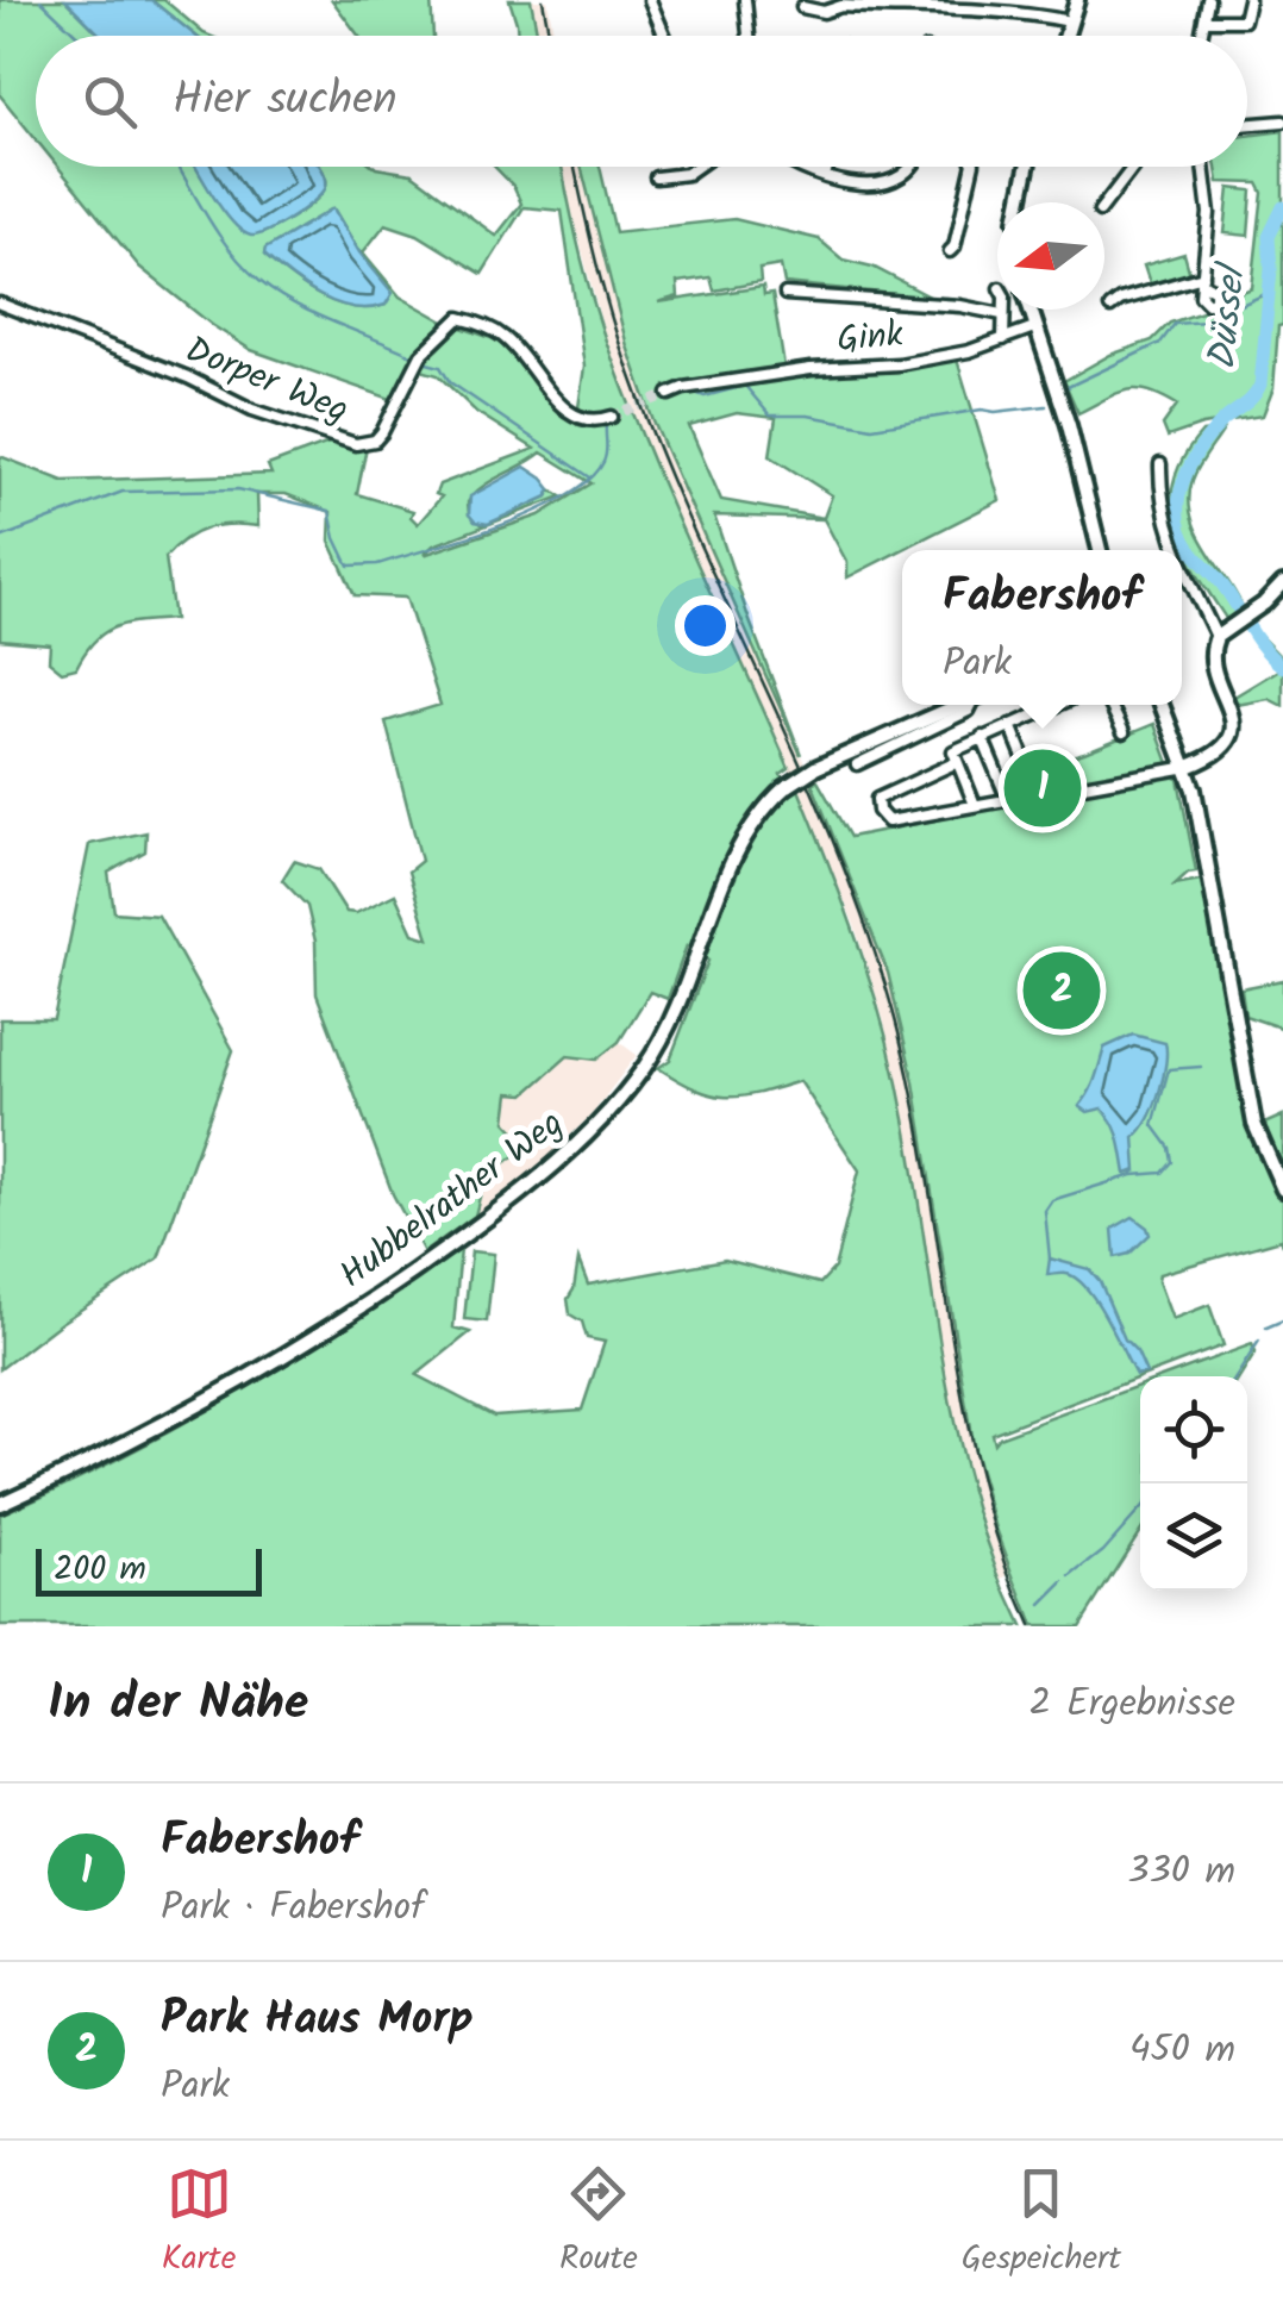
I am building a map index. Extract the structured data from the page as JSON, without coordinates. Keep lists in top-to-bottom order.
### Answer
{
  "streets": {
    "street": ["Gink", "Dorper Weg", "Hubbelrather Weg"]
  },
  "water": ["Düssel"],
  "scale_bar": "200 m",
  "north": "left",
  "page": {
    "search": "Hier suchen",
    "popup": ["Fabershof", "Park"],
    "pins": ["1", "2"],
    "scale": "200 m",
    "heading": ["In der Nähe", "2 Ergebnisse"],
    "list": [
      {
        "mark": "1",
        "name": "Fabershof",
        "note": "Park · Fabershof",
        "value": "330 m"
      },
      {
        "mark": "2",
        "name": "Park Haus Morp",
        "note": "Park",
        "value": "450 m"
      }
    ],
    "nav": ["Karte", "Route", "Gespeichert"]
  }
}
